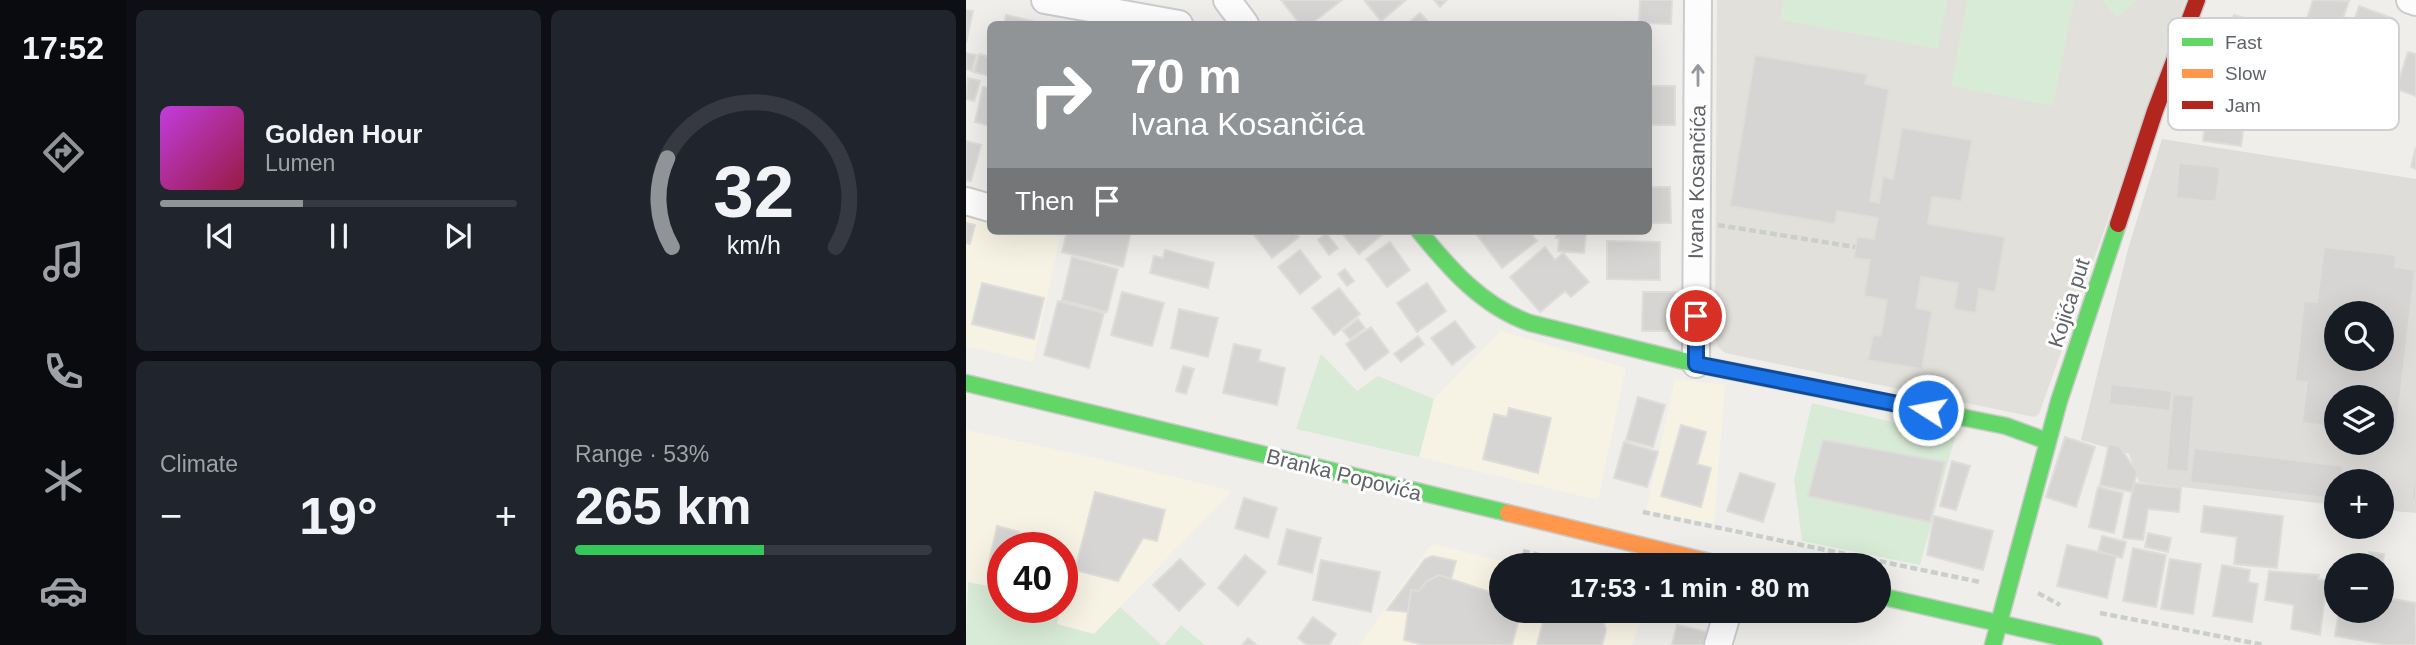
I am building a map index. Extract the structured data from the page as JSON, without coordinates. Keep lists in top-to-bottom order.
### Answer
{
  "streets": {
    "street": ["Ivana Kosančića", "Kojića put", "Branka Popovića"]
  },
  "one_way": ["Ivana Kosančića"],
  "legend": ["Fast", "Slow", "Jam"],
  "page": {
    "tabs": "17:52",
    "turn": ["70 m", "Ivana Kosančića"],
    "song": ["Golden Hour", "Lumen"],
    "then": "Then",
    "map_buttons": ["+", "−"],
    "tile": [
      "Climate",
      ["Range · 53%", "265 km"]
    ],
    "heat": ["−", "19°", "+"],
    "limit": "40",
    "trip": "17:53 · 1 min · 80 m",
    "gauge": ["32", "km/h"]
  }
}
